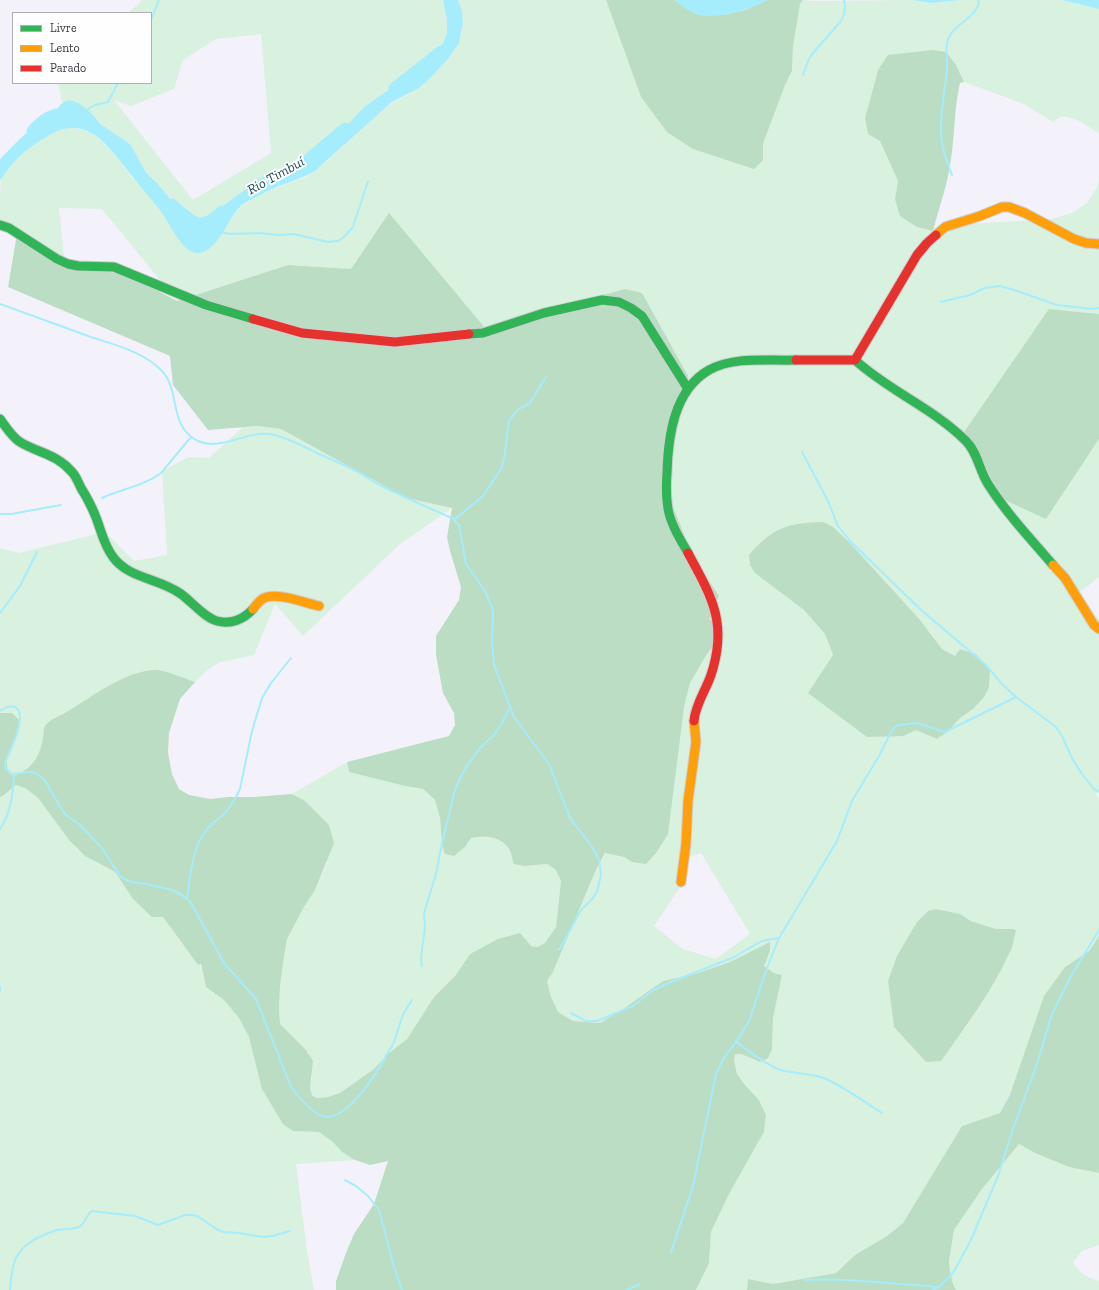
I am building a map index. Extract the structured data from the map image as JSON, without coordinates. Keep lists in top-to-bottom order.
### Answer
{
  "water": ["Rio Timbuí"],
  "legend": ["Livre", "Lento", "Parado"]
}
